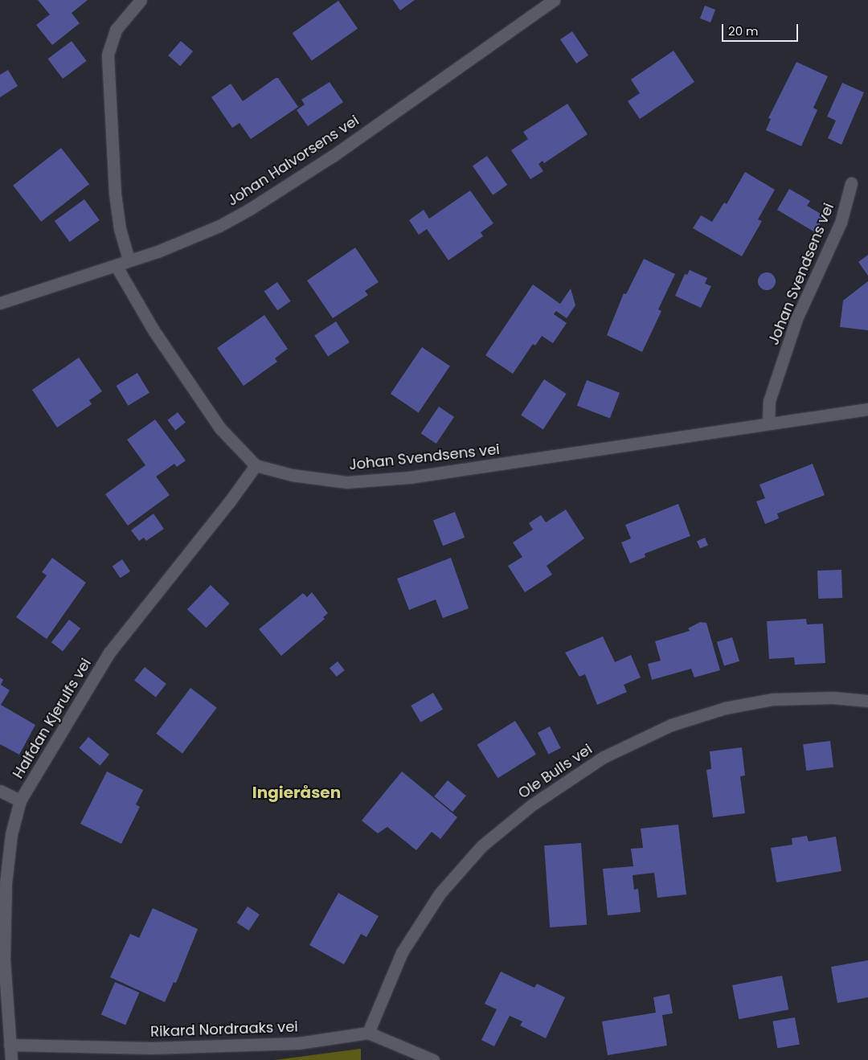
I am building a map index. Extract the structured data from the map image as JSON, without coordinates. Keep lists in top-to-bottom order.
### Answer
{
  "streets": {
    "street": [
      "Johan Halvorsens vei",
      "Johan Svendsens vei",
      "Halfdan Kjerulfs vei",
      "Ole Bulls vei",
      "Rikard Nordraaks vei"
    ]
  },
  "crossings": [
    ["Johan Svendsens vei", "Halfdan Kjerulfs vei"],
    ["Halfdan Kjerulfs vei", "Rikard Nordraaks vei"],
    ["Ole Bulls vei", "Rikard Nordraaks vei"]
  ],
  "districts": ["Ingieråsen"],
  "scale_bar": "20 m"
}
